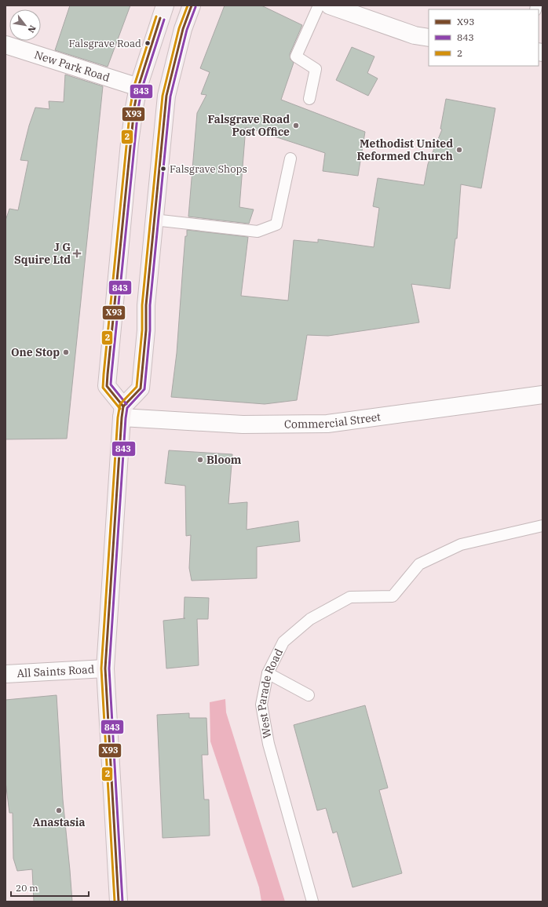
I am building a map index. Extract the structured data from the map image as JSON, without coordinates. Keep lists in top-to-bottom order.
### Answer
{
  "streets": {
    "street": ["New Park Road", "Commercial Street", "All Saints Road"],
    "lane": ["West Parade Road"]
  },
  "places": {
    "other": [
      "Falsgrave Road",
      "Falsgrave Road Post Office",
      "Methodist United Reformed Church",
      "Falsgrave Shops",
      "One Stop",
      "Bloom",
      "Anastasia"
    ],
    "health": ["J G Squire Ltd"]
  },
  "lines": ["transit line X93", "transit line 2", "transit line 843"],
  "legend": ["X93", "843", "2"],
  "scale_bar": "20 m",
  "north": "bottom right"
}
